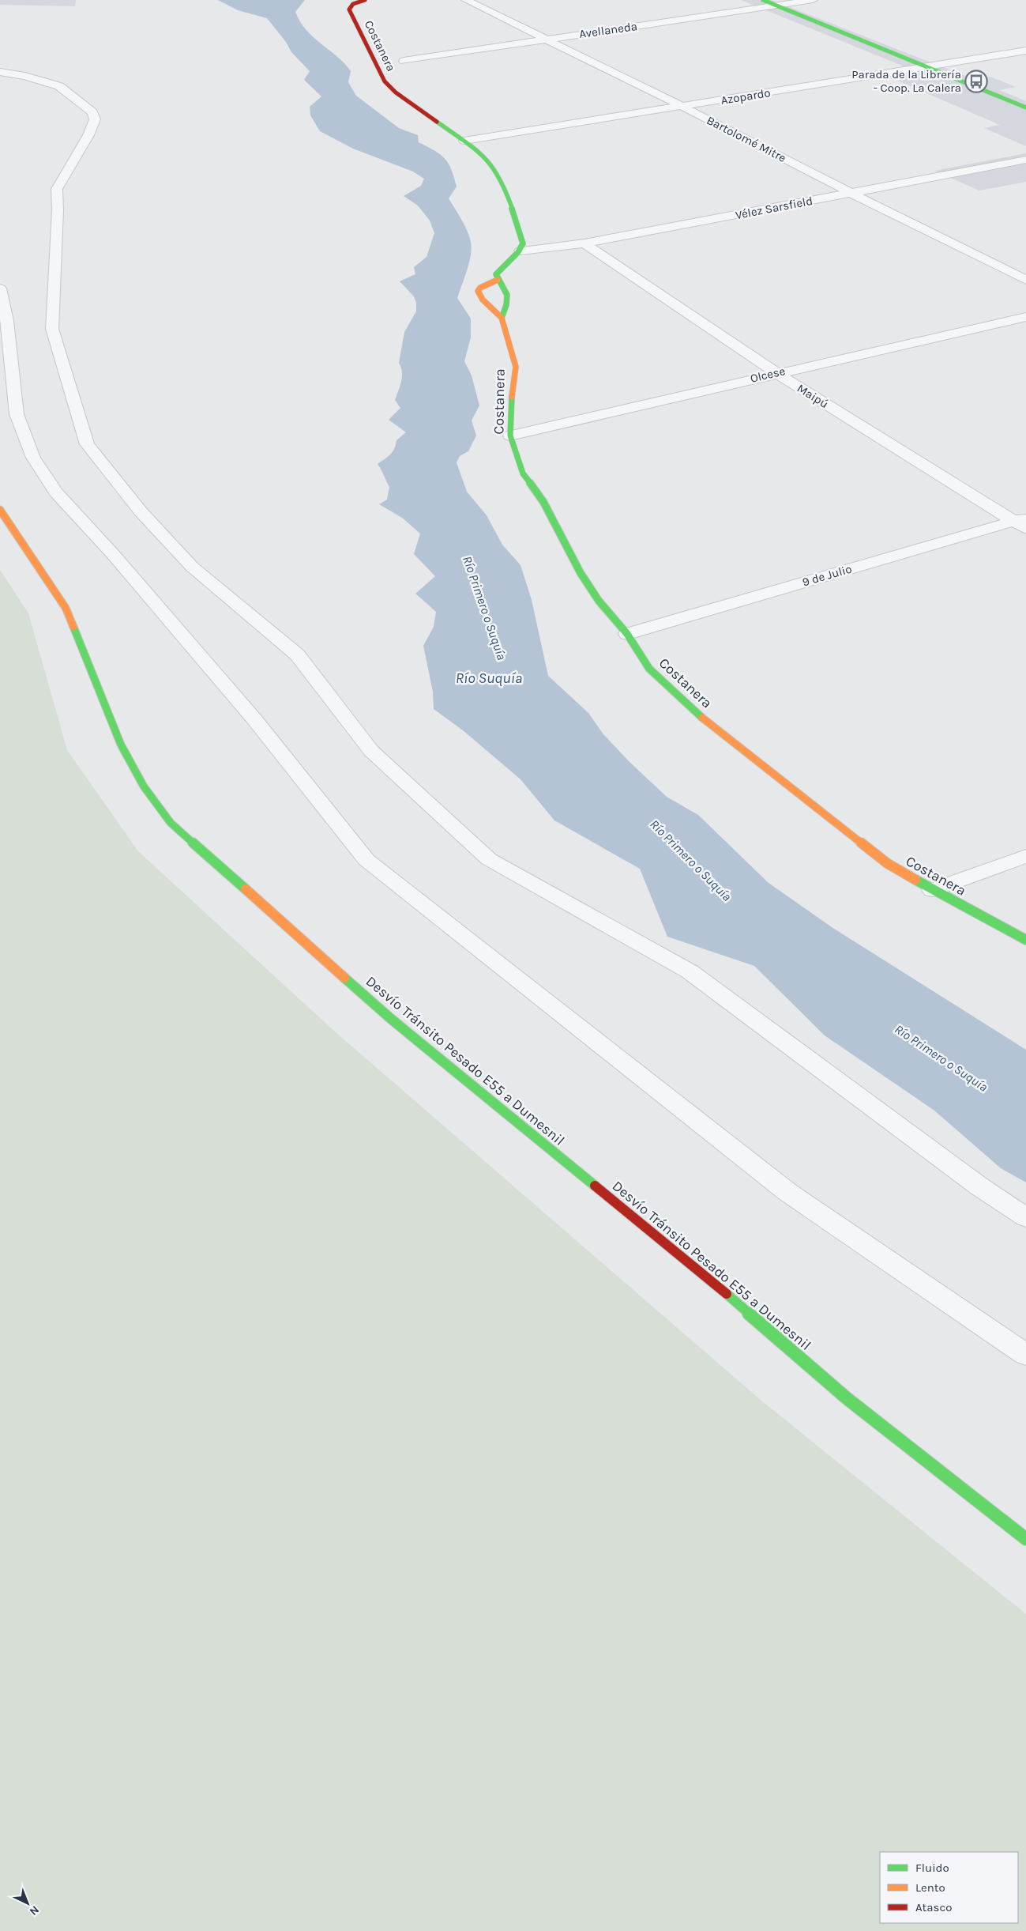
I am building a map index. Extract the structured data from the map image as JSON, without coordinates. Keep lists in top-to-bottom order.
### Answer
{
  "streets": {
    "street": [
      "Avellaneda",
      "Costanera",
      "Azopardo",
      "Bartolomé Mitre",
      "Vélez Sarsfield",
      "Olcese",
      "Maipú",
      "9 de Julio",
      "Desvío Tránsito Pesado E55 a Dumesnil"
    ]
  },
  "crossings": [
    ["Avellaneda", "Bartolomé Mitre"],
    ["Costanera", "Azopardo"],
    ["Costanera", "Vélez Sarsfield"],
    ["Costanera", "Olcese"],
    ["Costanera", "9 de Julio"],
    ["Azopardo", "Bartolomé Mitre"],
    ["Bartolomé Mitre", "Vélez Sarsfield"],
    ["Vélez Sarsfield", "Maipú"],
    ["Olcese", "Maipú"],
    ["Maipú", "9 de Julio"]
  ],
  "water": ["Río Primero o Suquía", "Río Suquía"],
  "places": {
    "bus stop": ["Parada de la Librería - Coop. La Calera"]
  },
  "legend": ["Fluido", "Lento", "Atasco"],
  "north": "bottom right"
}
